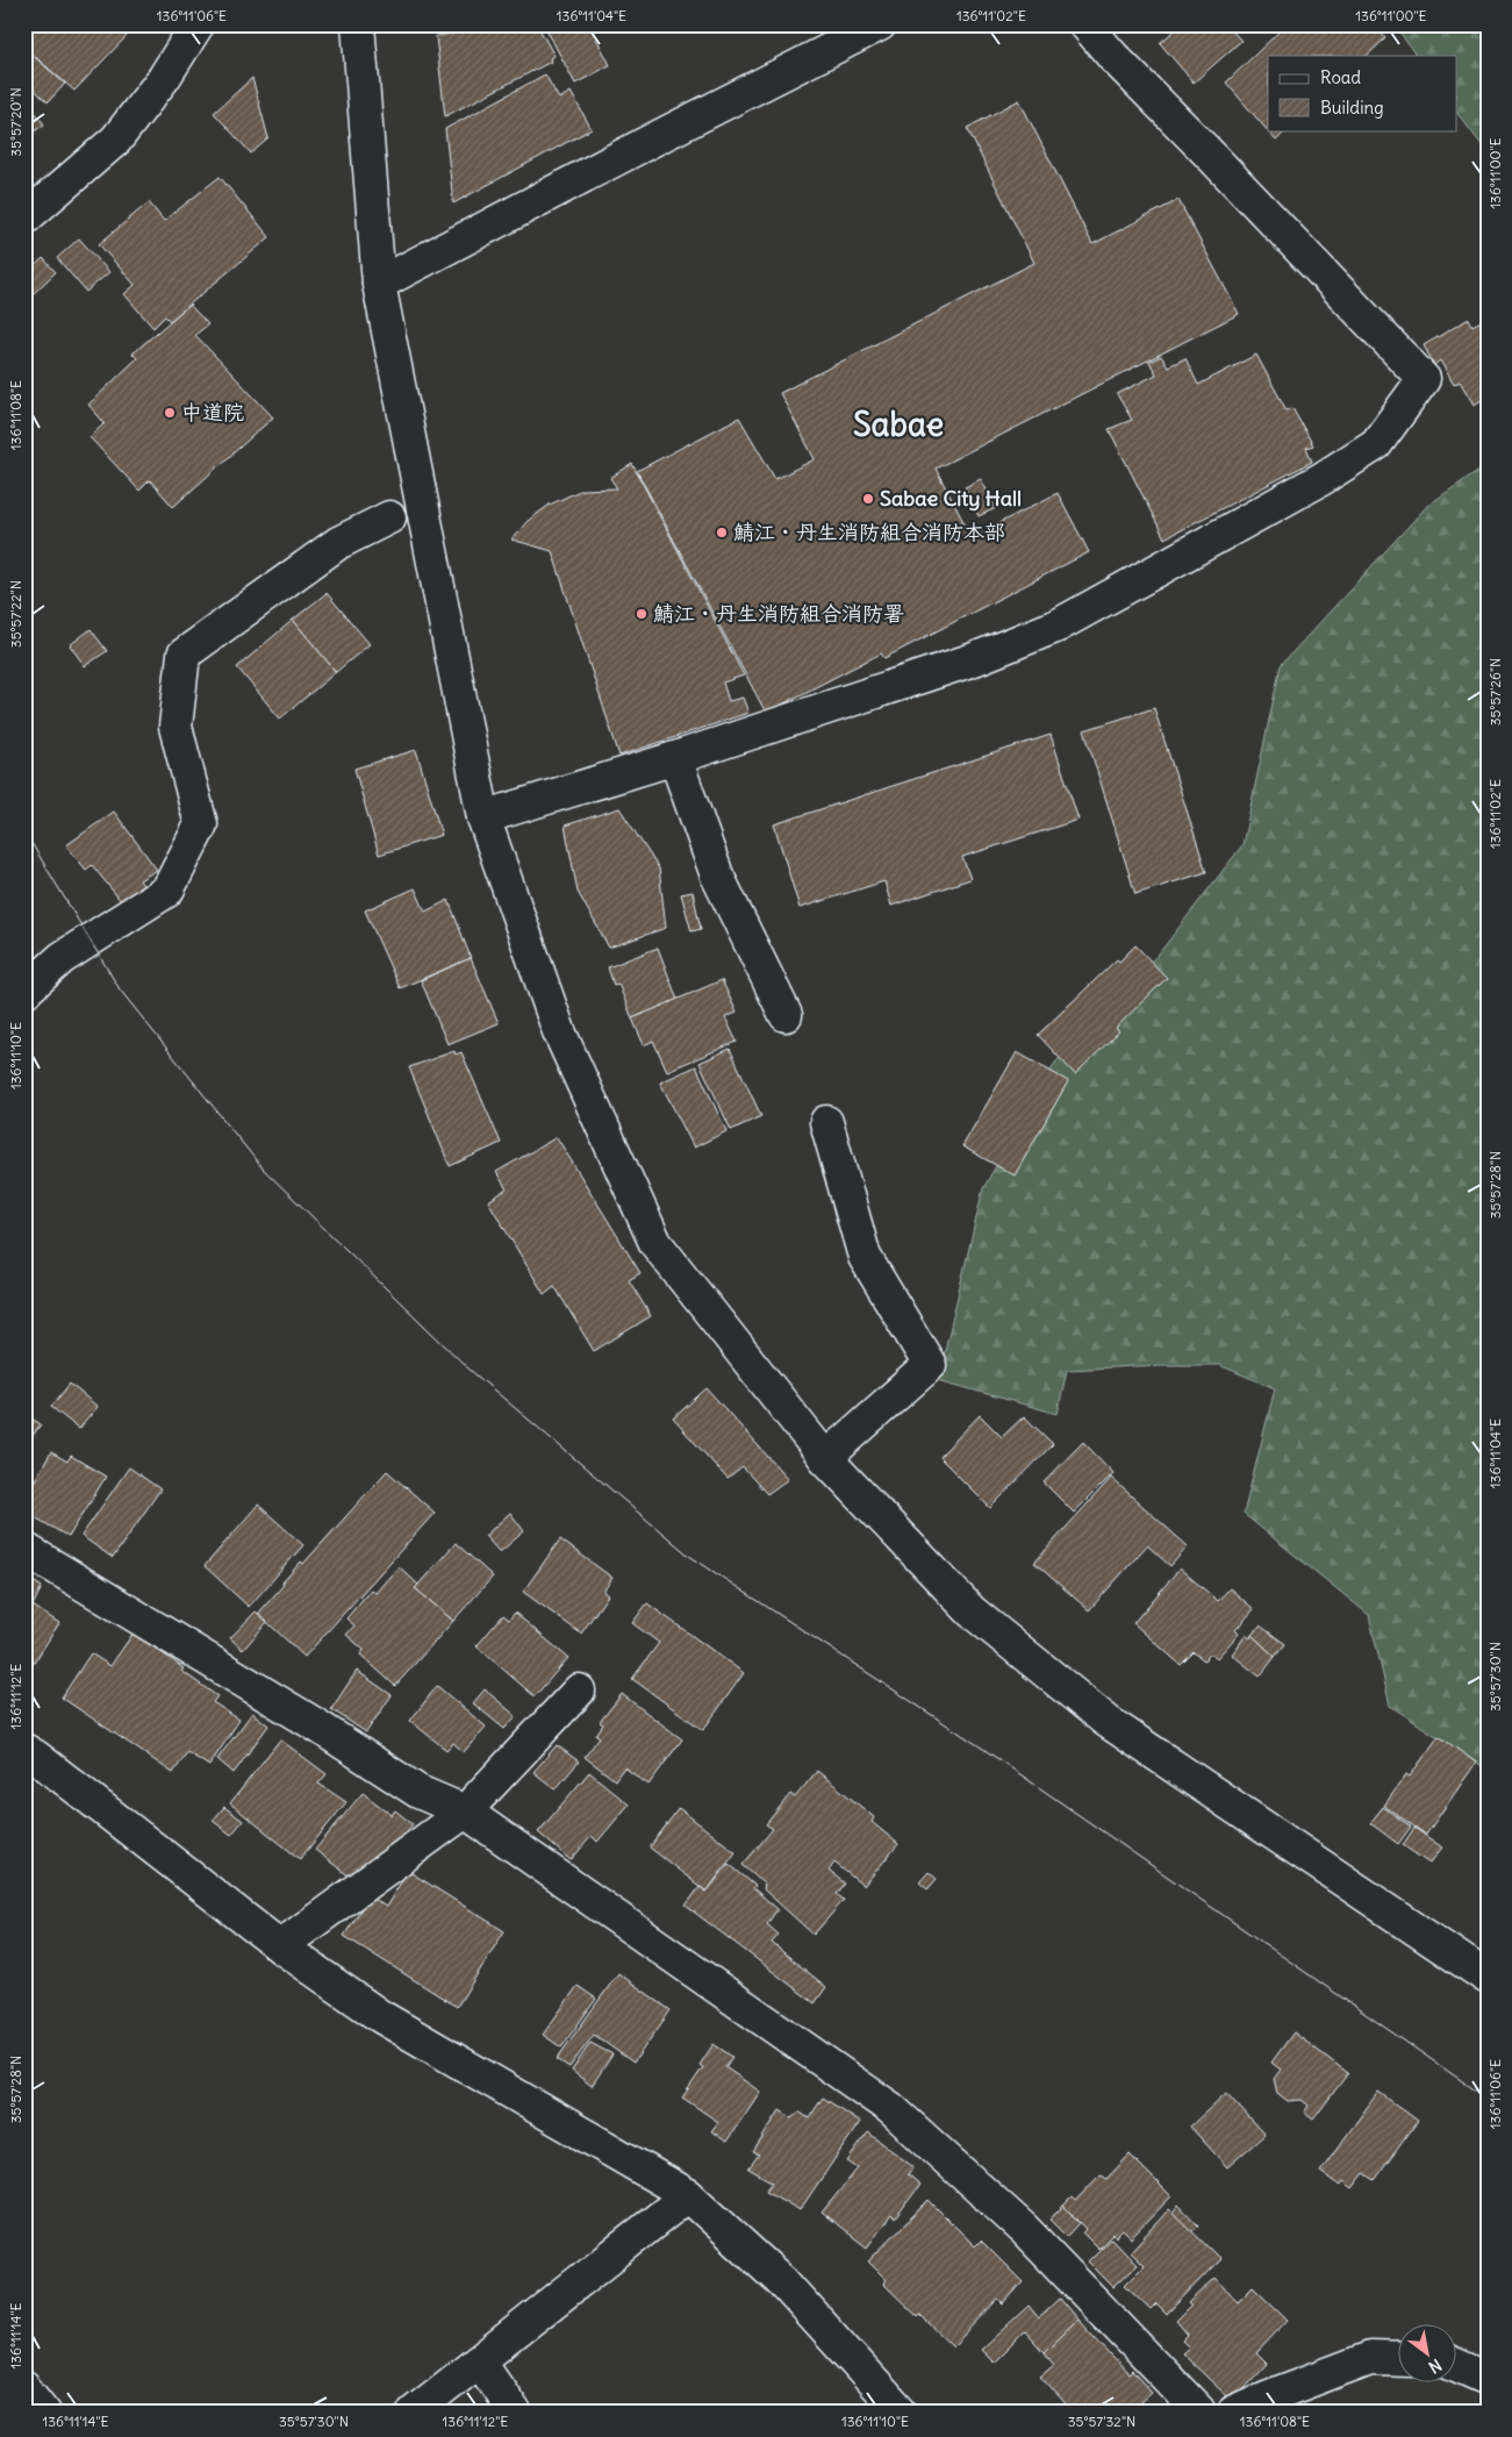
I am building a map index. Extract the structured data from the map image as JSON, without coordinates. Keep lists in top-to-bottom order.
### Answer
{
  "districts": ["Sabae"],
  "places": [
    "中道院",
    "Sabae City Hall",
    "鯖江・丹生消防組合消防本部",
    "鯖江・丹生消防組合消防署"
  ],
  "legend": ["Road", "Building"],
  "north": "bottom right",
  "coordinates": [
    "136°11'06\"E",
    "136°11'04\"E",
    "136°11'02\"E",
    "136°11'00\"E",
    "35°57'20\"N",
    "136°11'08\"E",
    "35°57'22\"N",
    "35°57'26\"N",
    "136°11'10\"E",
    "35°57'28\"N",
    "35°57'30\"N",
    "136°11'12\"E",
    "136°11'14\"E",
    "35°57'32\"N"
  ]
}
